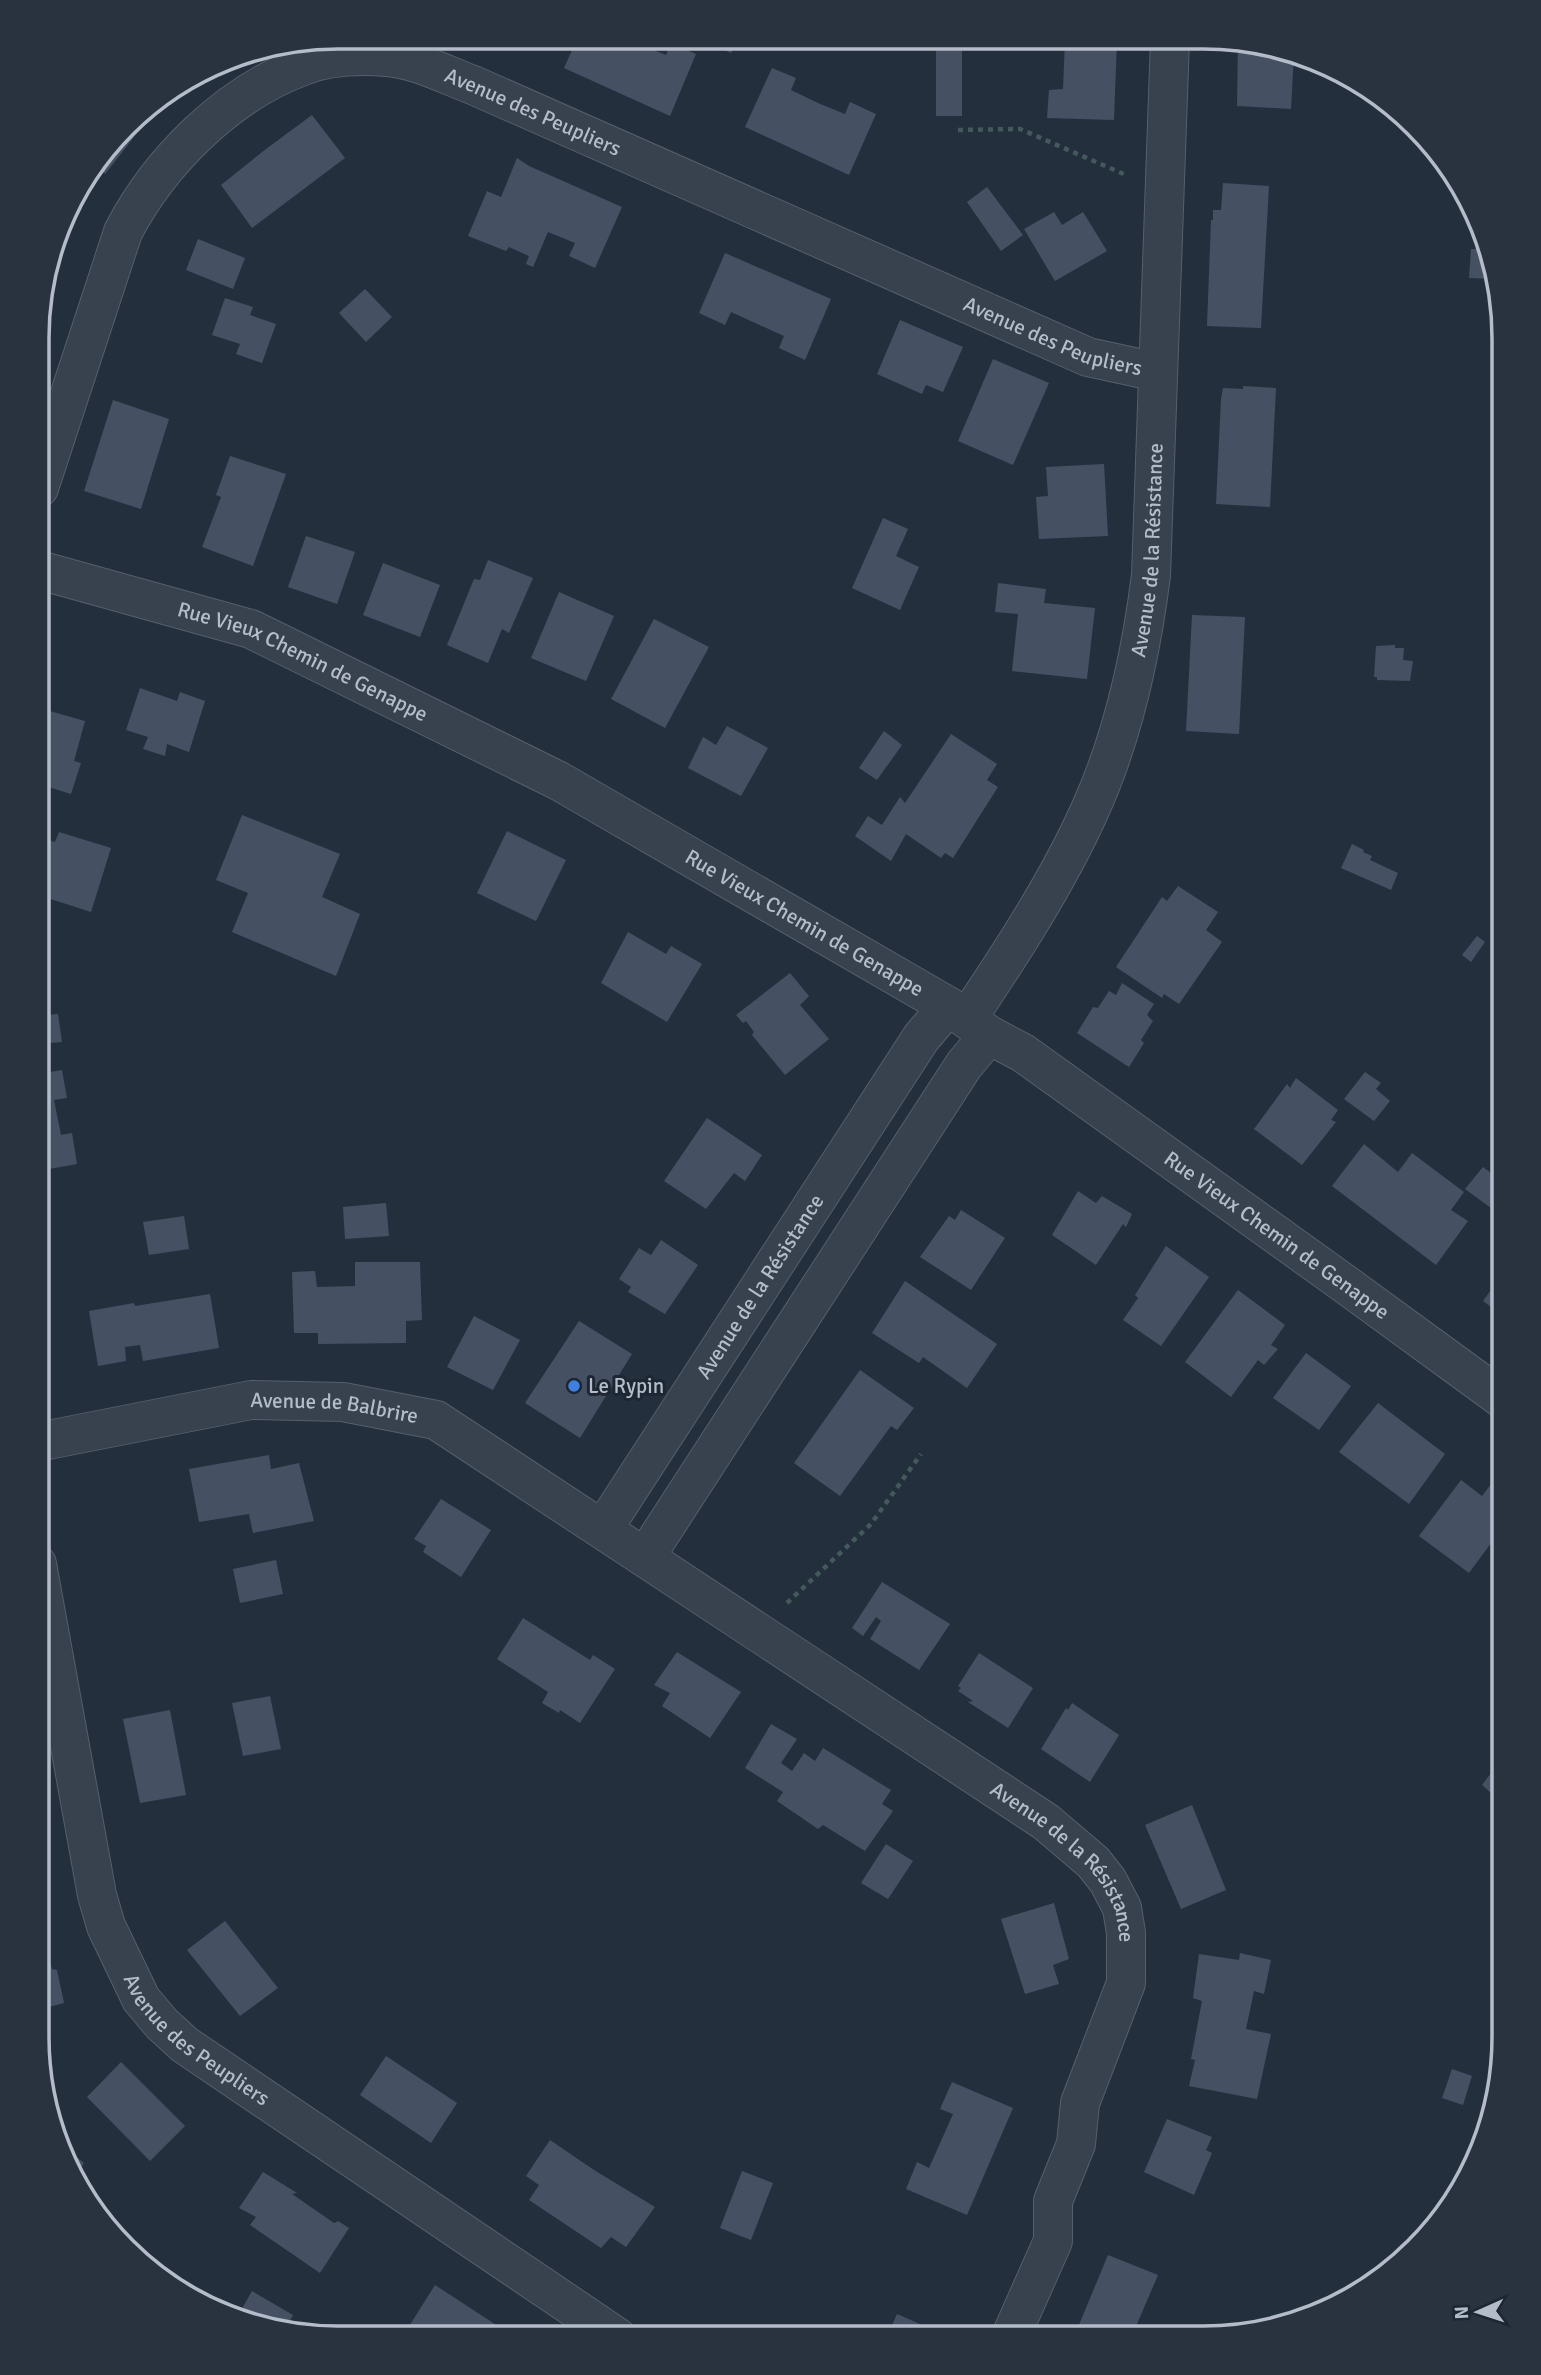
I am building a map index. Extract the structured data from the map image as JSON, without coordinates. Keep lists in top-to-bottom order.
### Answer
{
  "streets": {
    "street": [
      "Avenue des Peupliers",
      "Avenue de la Résistance",
      "Rue Vieux Chemin de Genappe",
      "Avenue de Balbrire"
    ]
  },
  "crossings": [
    ["Avenue des Peupliers", "Avenue de la Résistance"],
    ["Avenue de la Résistance", "Rue Vieux Chemin de Genappe"],
    ["Avenue de la Résistance", "Avenue de Balbrire"]
  ],
  "places": ["Le Rypin"],
  "north": "left"
}
